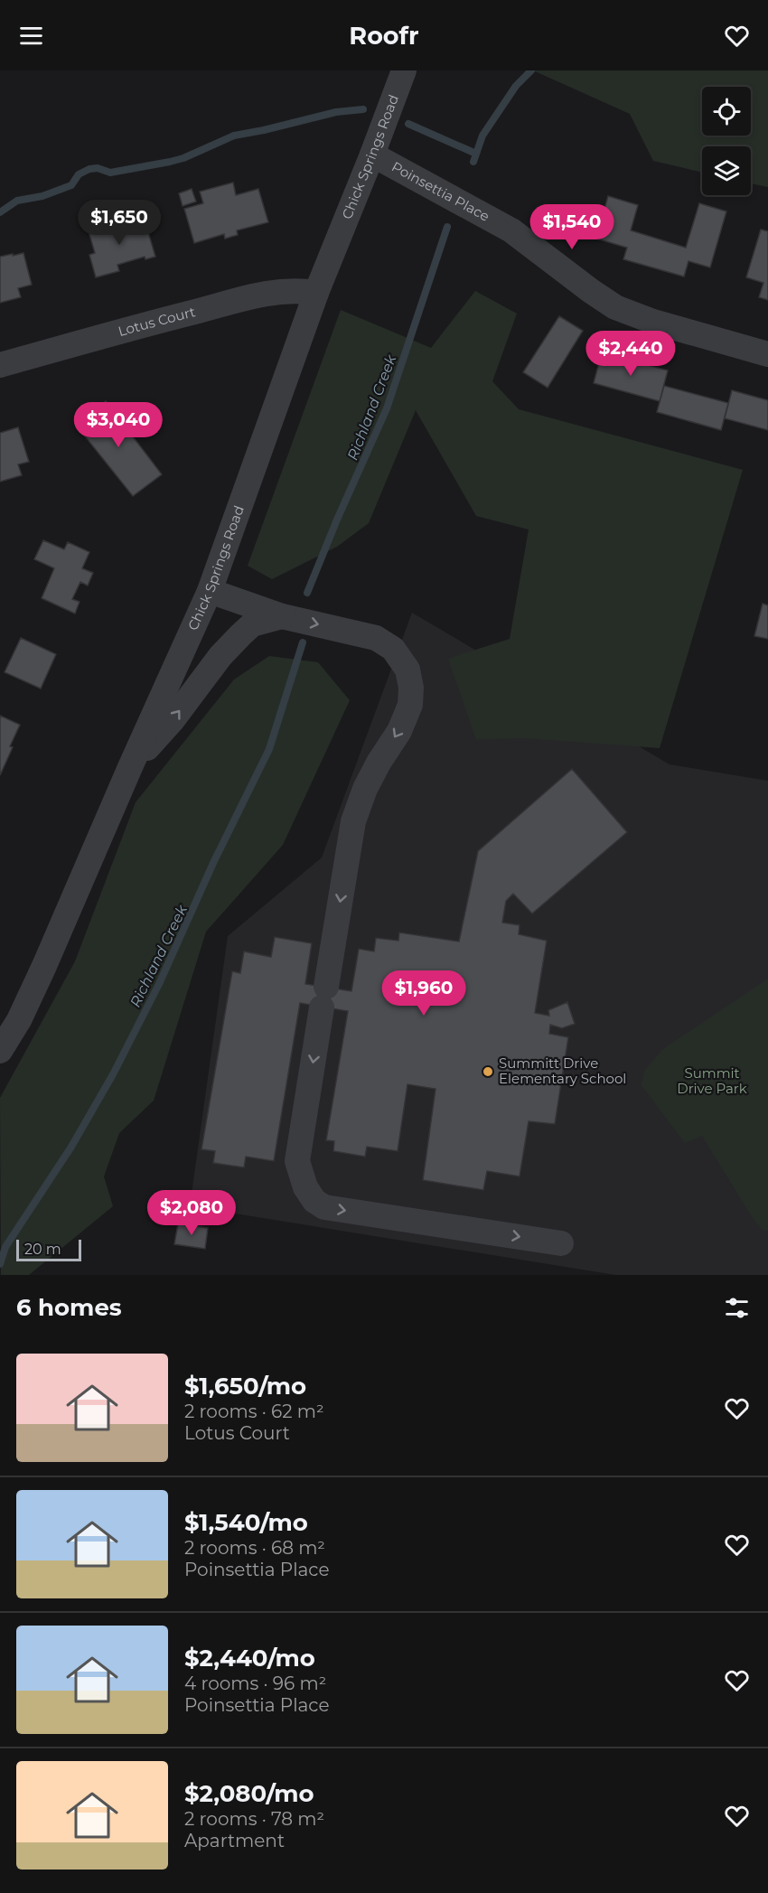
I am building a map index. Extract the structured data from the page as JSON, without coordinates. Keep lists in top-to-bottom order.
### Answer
{
  "streets": {
    "street": ["Chick Springs Road", "Poinsettia Place", "Lotus Court"]
  },
  "crossings": [
    ["Chick Springs Road", "Poinsettia Place"],
    ["Chick Springs Road", "Lotus Court"]
  ],
  "water": ["Richland Creek"],
  "parks": ["Summit Drive Park"],
  "places": ["Summitt Drive Elementary School"],
  "scale_bar": "20 m",
  "page": {
    "header": "Roofr",
    "price": [
      "$1,650",
      "$1,540",
      "$2,440",
      "$3,040",
      "$1,960",
      "$2,080"
    ],
    "scale": "20 m",
    "heading": "6 homes",
    "list": [
      {
        "name": "$1,650/mo",
        "note": "2 rooms · 62 m² · Lotus Court"
      },
      {
        "name": "$1,540/mo",
        "note": "2 rooms · 68 m² · Poinsettia Place"
      },
      {
        "name": "$2,440/mo",
        "note": "4 rooms · 96 m² · Poinsettia Place"
      },
      {
        "name": "$2,080/mo",
        "note": "2 rooms · 78 m² · Apartment"
      }
    ]
  }
}
